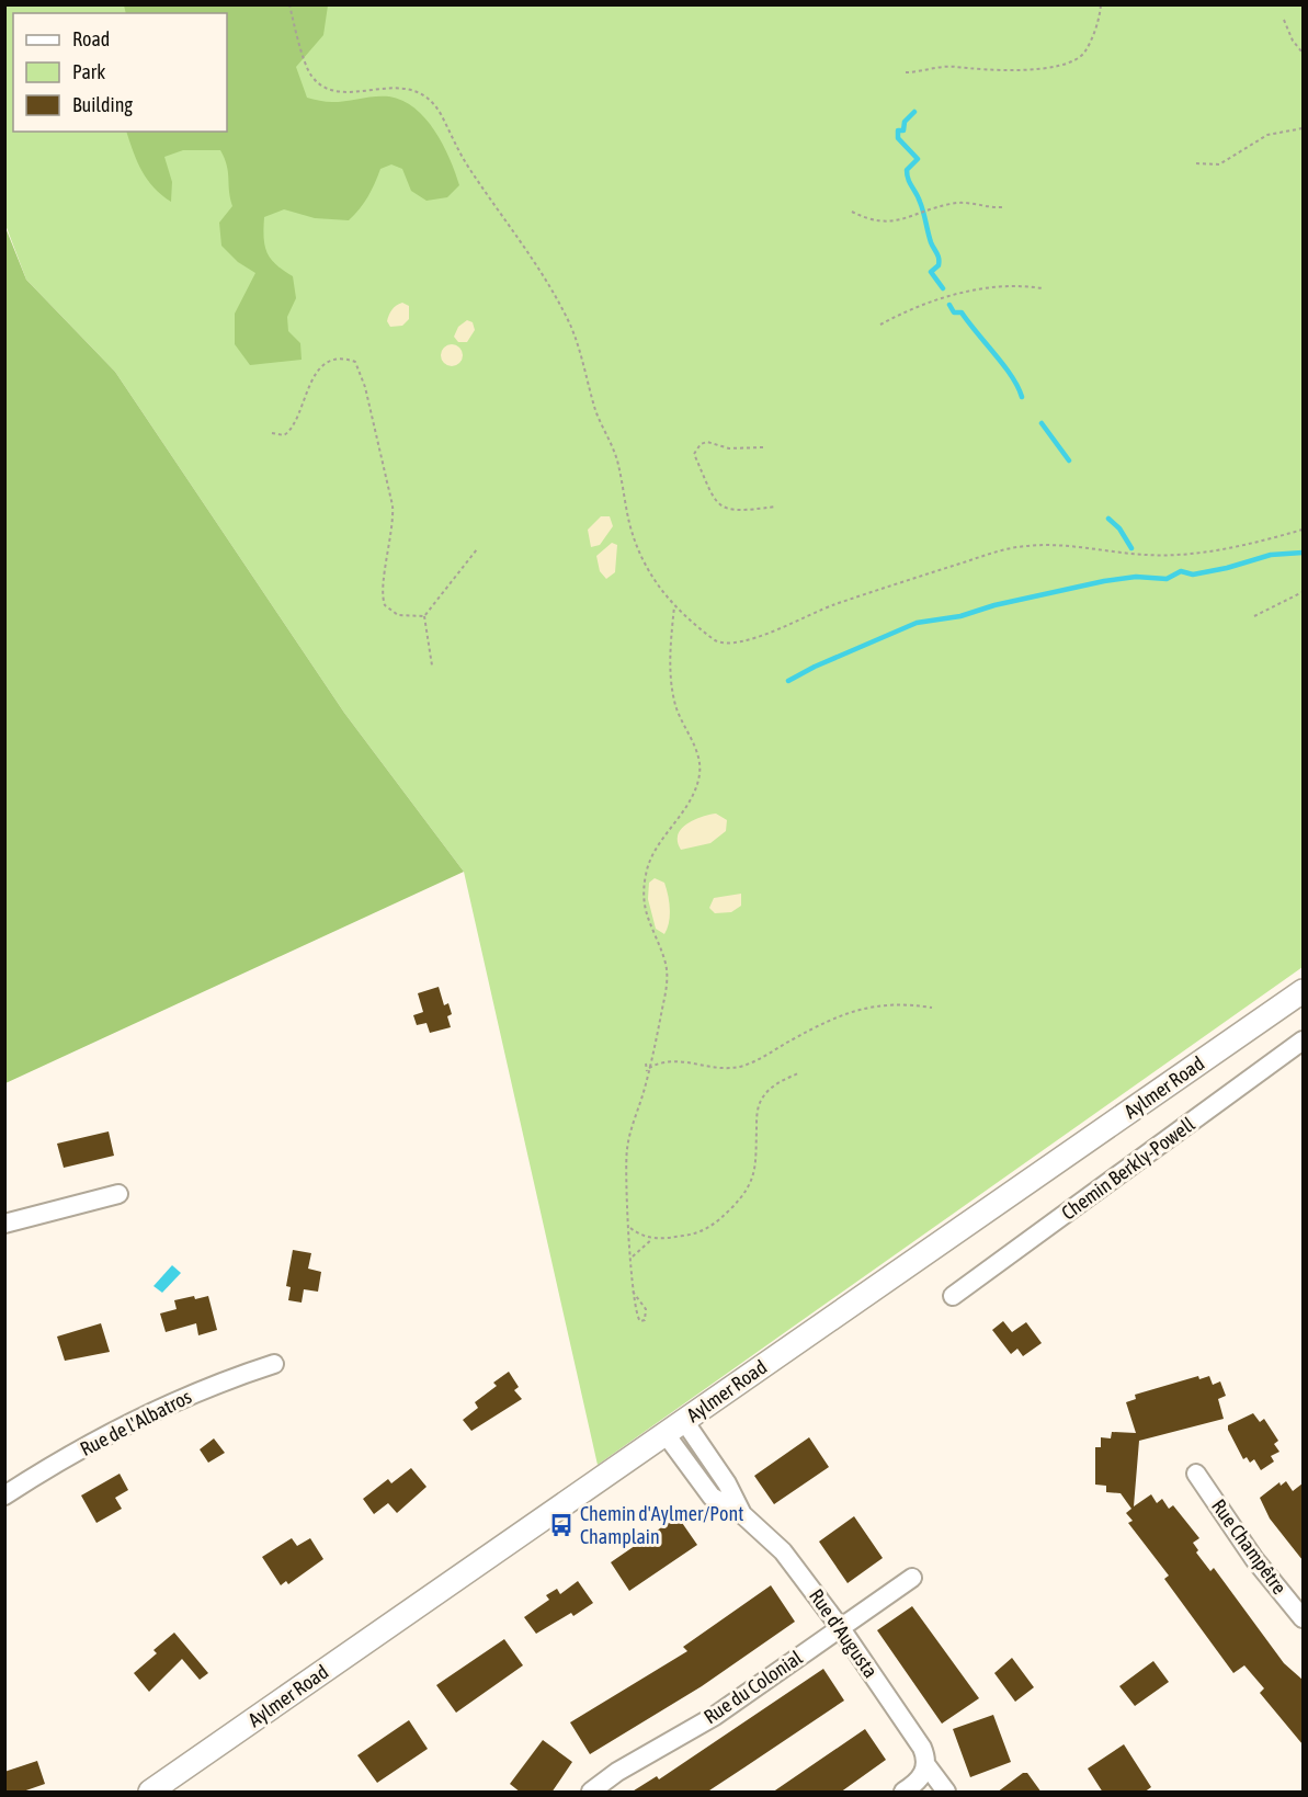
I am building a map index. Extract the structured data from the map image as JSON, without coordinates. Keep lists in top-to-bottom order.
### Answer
{
  "streets": {
    "main road": ["Aylmer Road"],
    "street": [
      "Chemin Berkly-Powell",
      "Rue de l'Albatros",
      "Rue Champêtre",
      "Rue d'Augusta",
      "Rue du Colonial"
    ]
  },
  "crossings": [
    ["Aylmer Road", "Rue d'Augusta"],
    ["Rue d'Augusta", "Rue du Colonial"]
  ],
  "places": {
    "bus stop": ["Chemin d'Aylmer/Pont Champlain"]
  },
  "legend": ["Road", "Park", "Building"]
}
